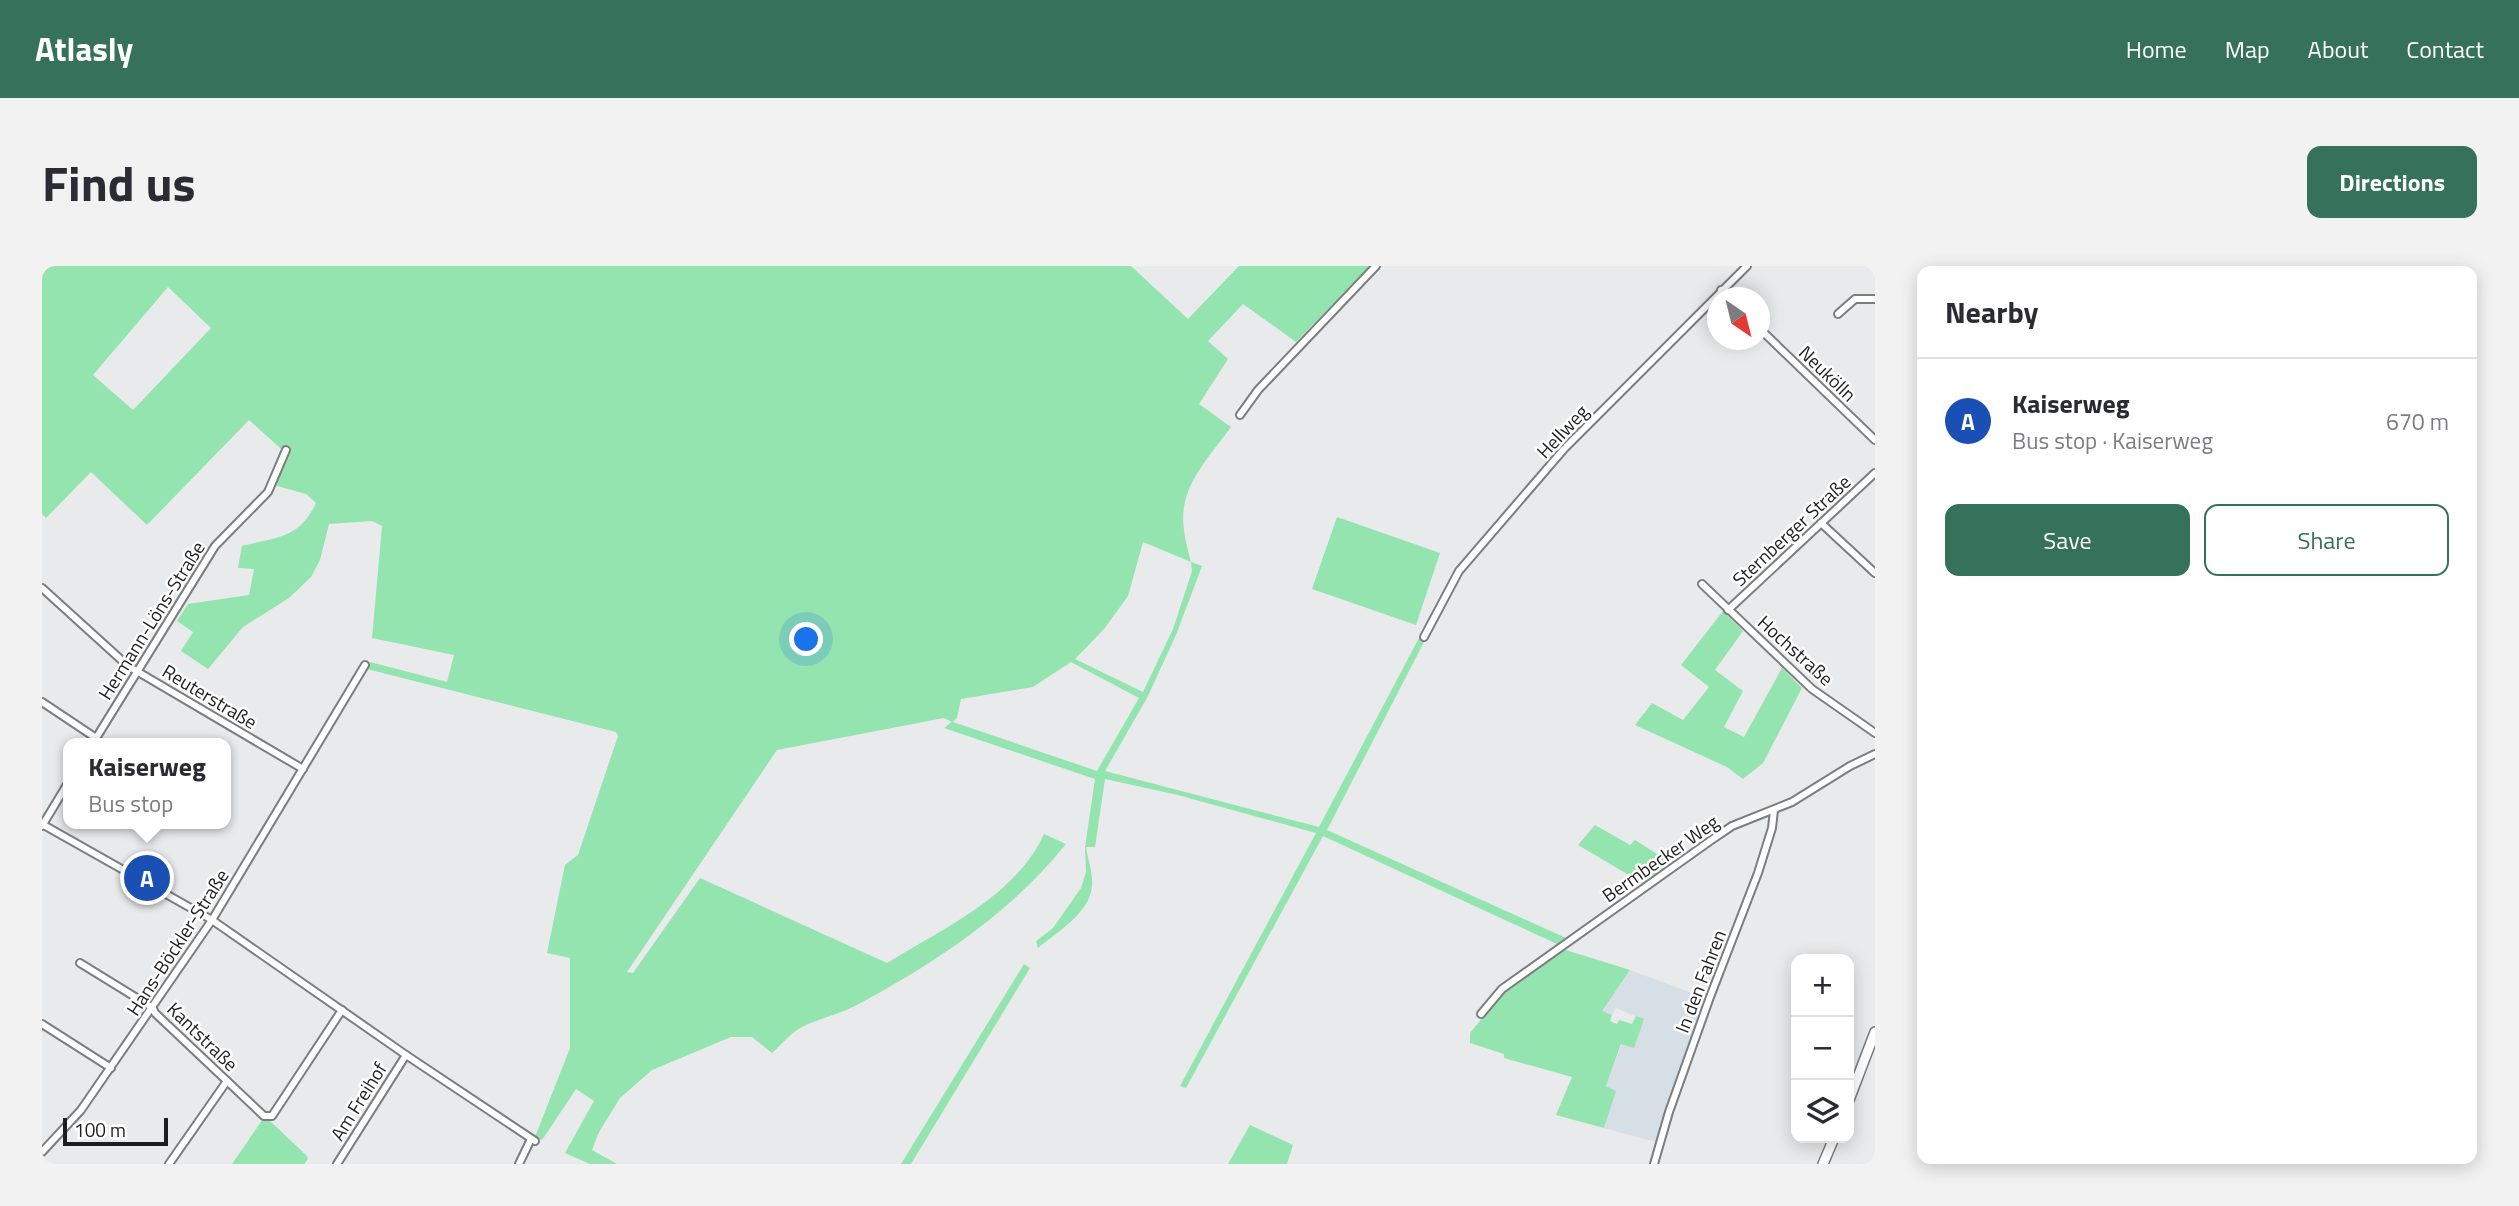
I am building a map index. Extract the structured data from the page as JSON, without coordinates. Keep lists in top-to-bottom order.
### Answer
{
  "streets": {
    "street": [
      "Neukölln",
      "Hellweg",
      "Sternberger Straße",
      "Hermann-Löns-Straße",
      "Hochstraße",
      "Reuterstraße",
      "Bermbecker Weg",
      "Hans-Böckler-Straße",
      "In den Fahren",
      "Kantstraße",
      "Am Freihof"
    ]
  },
  "crossings": [
    ["Sternberger Straße", "Hochstraße"],
    ["Hermann-Löns-Straße", "Reuterstraße"],
    ["Reuterstraße", "Hans-Böckler-Straße"],
    ["Bermbecker Weg", "In den Fahren"],
    ["Hans-Böckler-Straße", "Kantstraße"]
  ],
  "scale_bar": "100 m",
  "north": "bottom right",
  "page": {
    "header": "Atlasly",
    "nav": [
      "Home",
      "Map",
      "About",
      "Contact"
    ],
    "title": "Find us",
    "buttons": [
      "Directions",
      ["Save", "Share"]
    ],
    "heading": "Nearby",
    "list": [
      {
        "mark": "A",
        "name": "Kaiserweg",
        "note": "Bus stop · Kaiserweg",
        "value": "670 m"
      }
    ],
    "popup": ["Kaiserweg", "Bus stop"],
    "pins": "A",
    "map_buttons": ["+", "−"],
    "scale": "100 m"
  }
}
